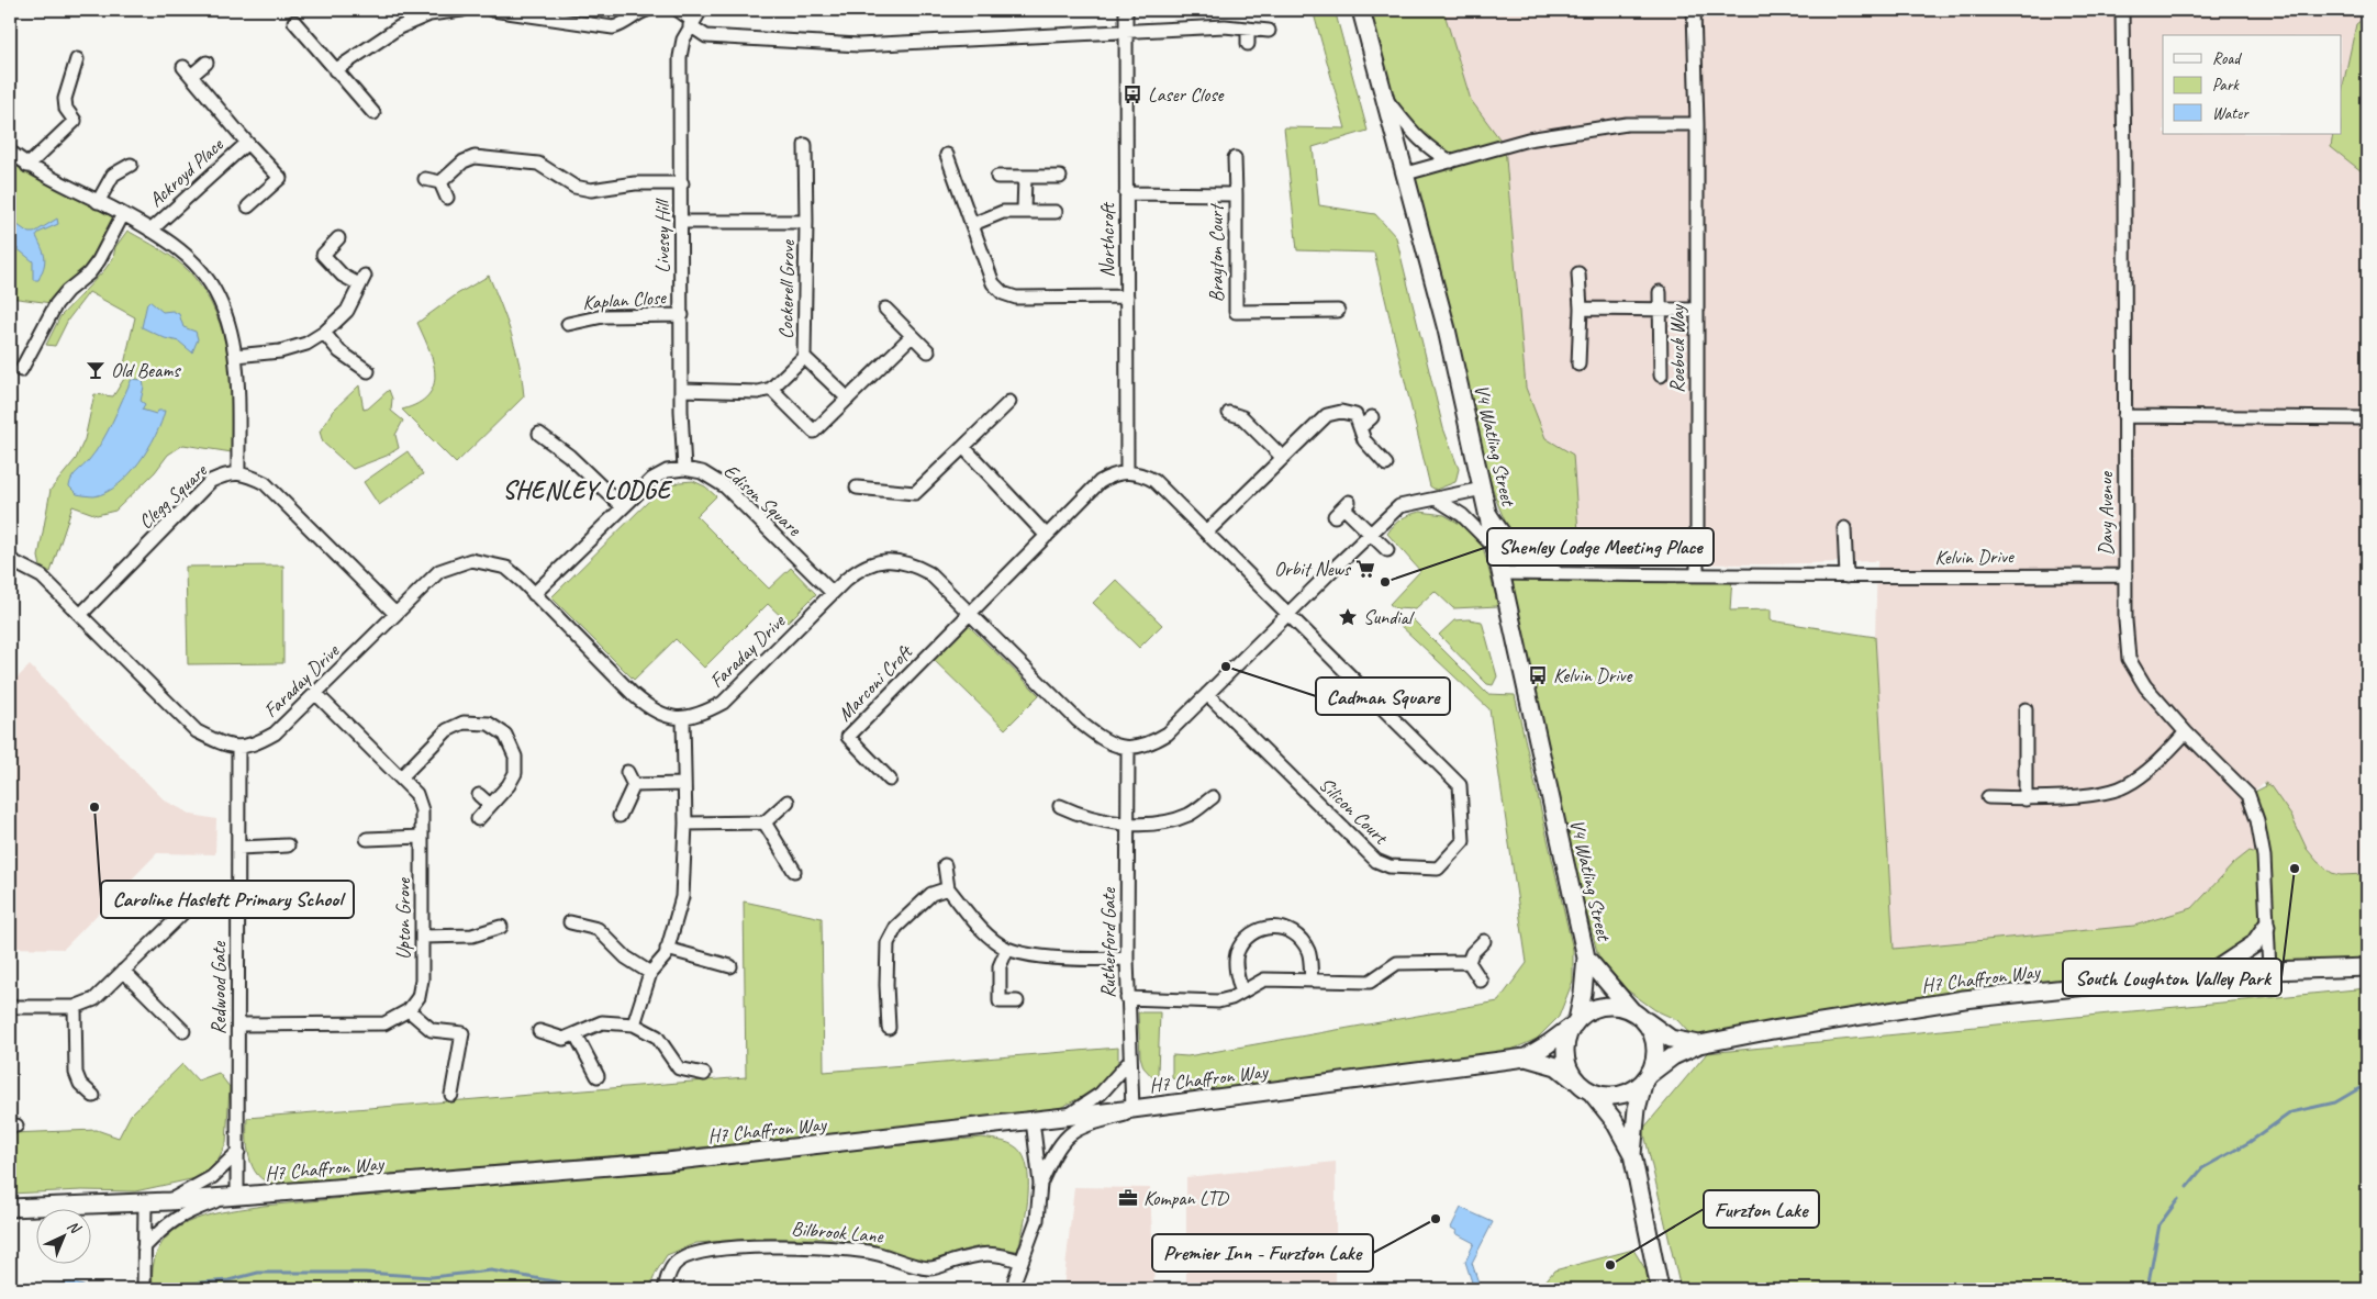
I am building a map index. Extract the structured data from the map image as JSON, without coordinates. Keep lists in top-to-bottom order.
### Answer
{
  "streets": {
    "street": [
      "Ackroyd Place",
      "Livesey Hill",
      "Northcroft",
      "Brayton Court",
      "Cockerell Grove",
      "Kaplan Close",
      "Roebuck Way",
      "V4 Watling Street",
      "Clegg Square",
      "Edison Square",
      "Davy Avenue",
      "Kelvin Drive",
      "Faraday Drive",
      "Marconi Croft",
      "Silicon Court",
      "Upton Grove",
      "Rutherford Gate",
      "H7 Chaffron Way",
      "Redwood Gate",
      "Bilbrook Lane"
    ]
  },
  "crossings": [
    ["Livesey Hill", "Cockerell Grove"],
    ["Livesey Hill", "Kaplan Close"],
    ["Livesey Hill", "Edison Square"],
    ["Northcroft", "Brayton Court"],
    ["Roebuck Way", "Kelvin Drive"],
    ["V4 Watling Street", "Kelvin Drive"],
    ["V4 Watling Street", "H7 Chaffron Way"],
    ["Clegg Square", "Faraday Drive"],
    ["Edison Square", "Faraday Drive"],
    ["Davy Avenue", "Kelvin Drive"],
    ["Davy Avenue", "H7 Chaffron Way"],
    ["Faraday Drive", "Marconi Croft"],
    ["Faraday Drive", "Upton Grove"],
    ["Faraday Drive", "Rutherford Gate"],
    ["Faraday Drive", "Redwood Gate"],
    ["Rutherford Gate", "H7 Chaffron Way"],
    ["H7 Chaffron Way", "Redwood Gate"]
  ],
  "districts": ["SHENLEY LODGE"],
  "places": {
    "bus stop": ["Laser Close", "Kelvin Drive"],
    "bar": ["Old Beams"],
    "supermarket": ["Orbit News"],
    "other": [
      "Shenley Lodge Meeting Place",
      "Cadman Square",
      "Caroline Haslett Primary School",
      "South Loughton Valley Park",
      "Premier Inn - Furzton Lake",
      "Furzton Lake"
    ],
    "place": ["Sundial"],
    "office": ["Kompan LTD"]
  },
  "legend": ["Road", "Park", "Water"],
  "north": "top right"
}
